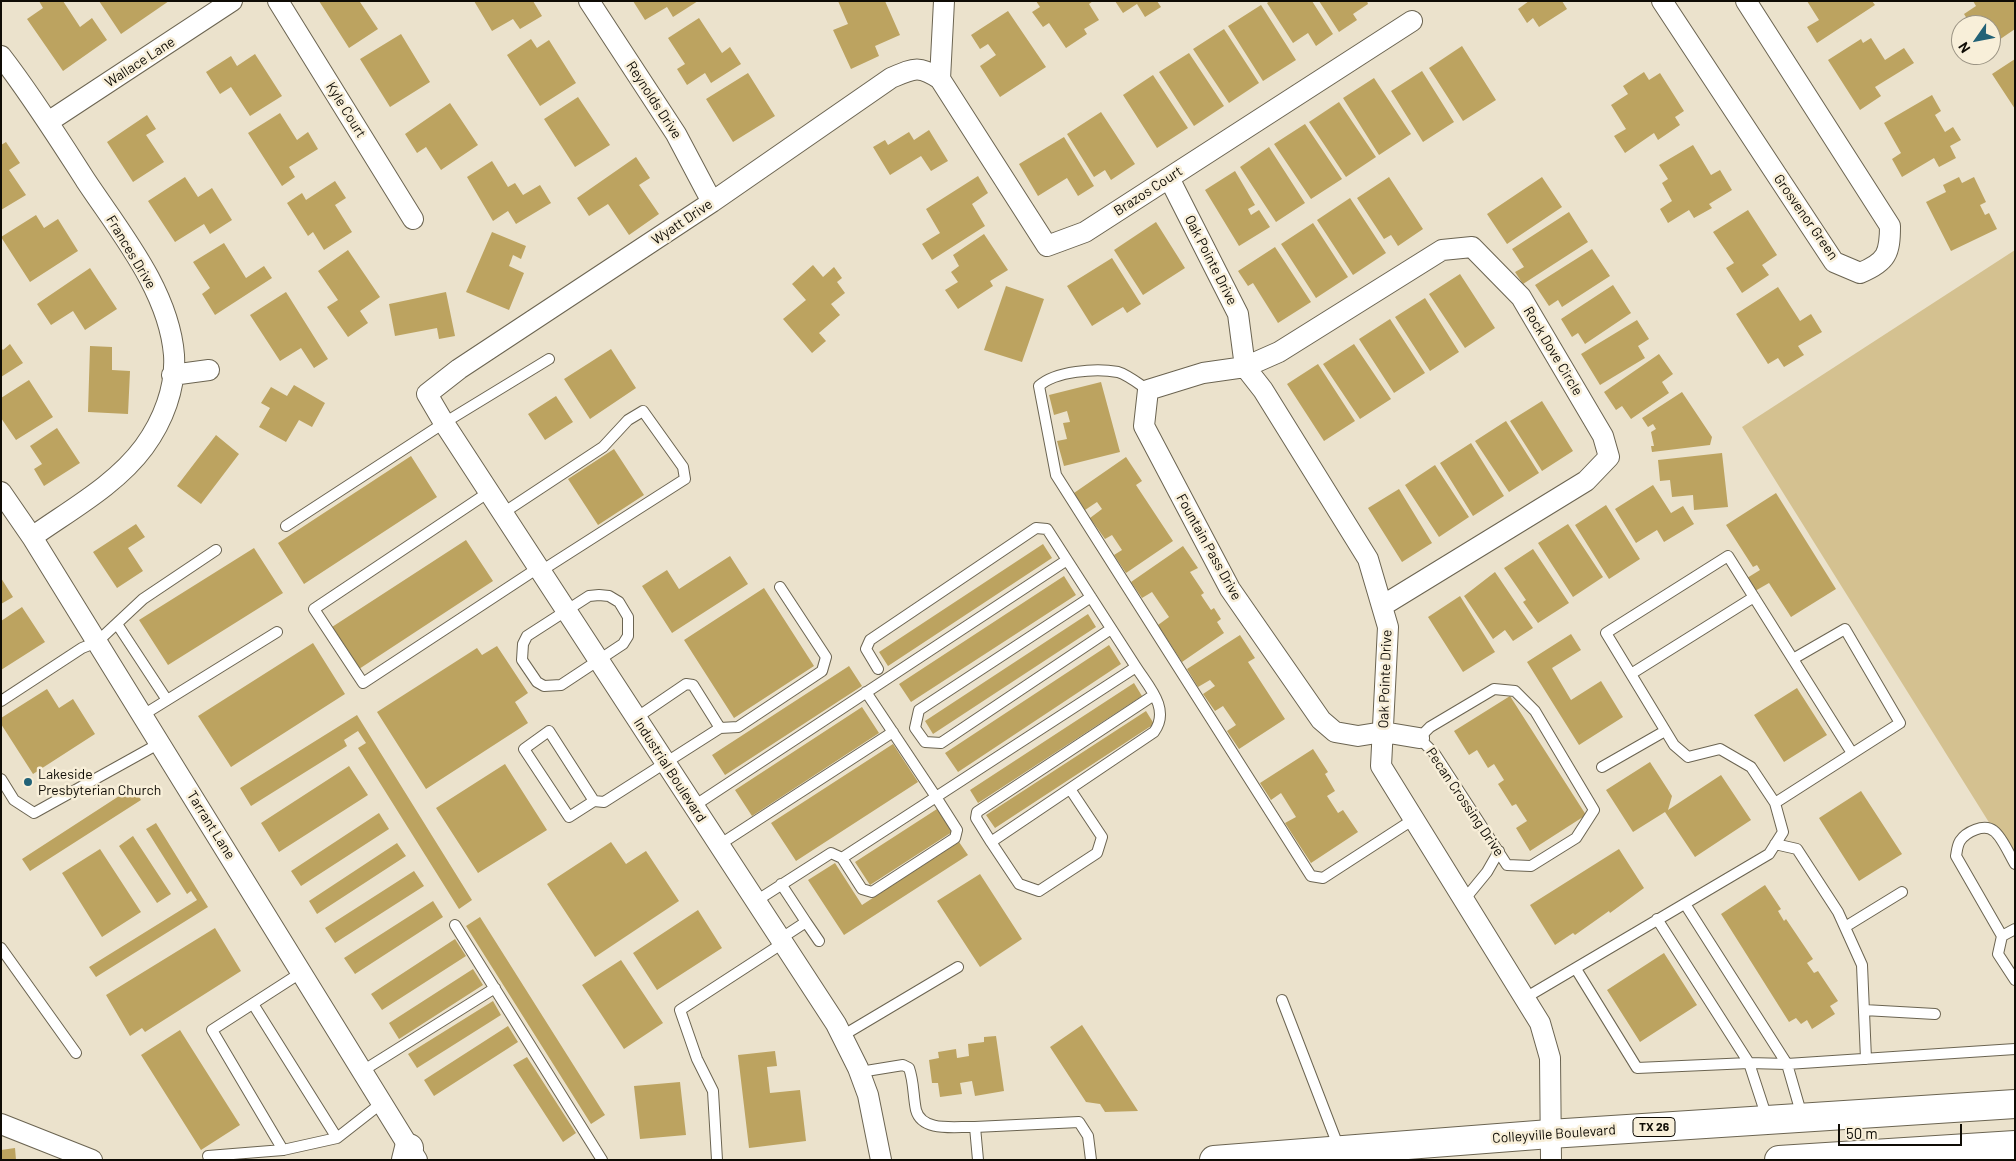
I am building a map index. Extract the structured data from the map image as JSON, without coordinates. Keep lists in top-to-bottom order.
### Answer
{
  "streets": {
    "main road": ["TX 26", "Colleyville Boulevard"],
    "street": [
      "Wallace Lane",
      "Reynolds Drive",
      "Kyle Court",
      "Brazos Court",
      "Grosvenor Green",
      "Wyatt Drive",
      "Frances Drive",
      "Oak Pointe Drive",
      "Rock Dove Circle",
      "Fountain Pass Drive",
      "Industrial Boulevard",
      "Pecan Crossing Drive",
      "Tarrant Lane"
    ]
  },
  "crossings": [
    ["Wallace Lane", "Frances Drive"],
    ["Reynolds Drive", "Wyatt Drive"],
    ["Brazos Court", "Wyatt Drive"],
    ["Brazos Court", "Oak Pointe Drive"],
    ["Wyatt Drive", "Industrial Boulevard"],
    ["Frances Drive", "Tarrant Lane"],
    ["Oak Pointe Drive", "Rock Dove Circle"],
    ["Oak Pointe Drive", "Fountain Pass Drive"],
    ["Oak Pointe Drive", "Pecan Crossing Drive"],
    ["Oak Pointe Drive", "Colleyville Boulevard"],
    ["Fountain Pass Drive", "Pecan Crossing Drive"]
  ],
  "places": ["Lakeside Presbyterian Church"],
  "scale_bar": "50 m",
  "north": "bottom left"
}
